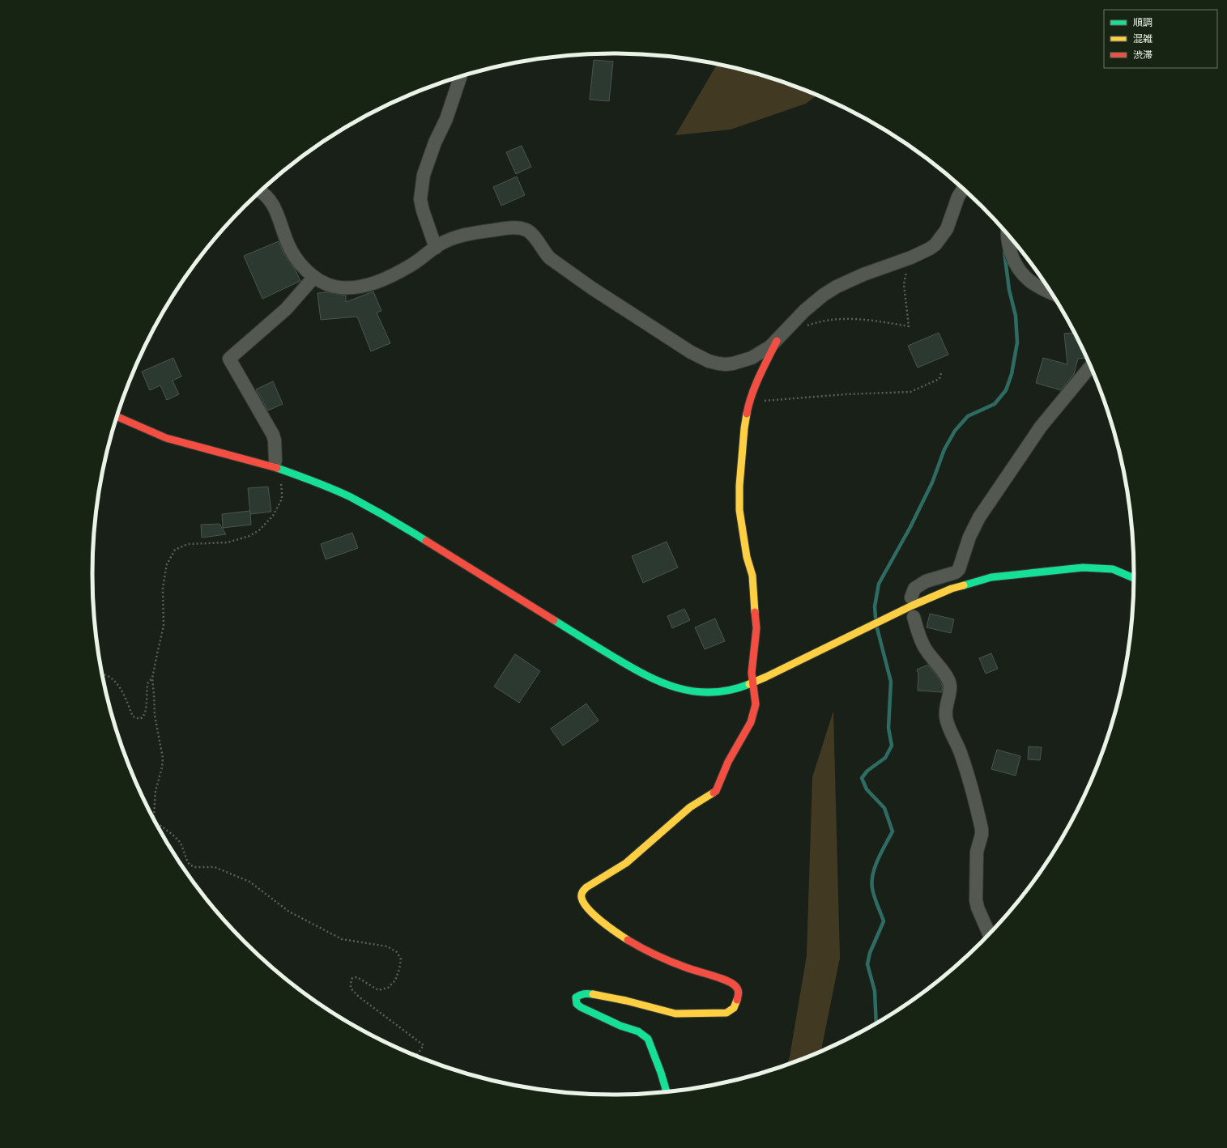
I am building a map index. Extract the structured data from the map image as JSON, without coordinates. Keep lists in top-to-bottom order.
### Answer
{
  "legend": ["順調", "混雑", "渋滞"]
}
